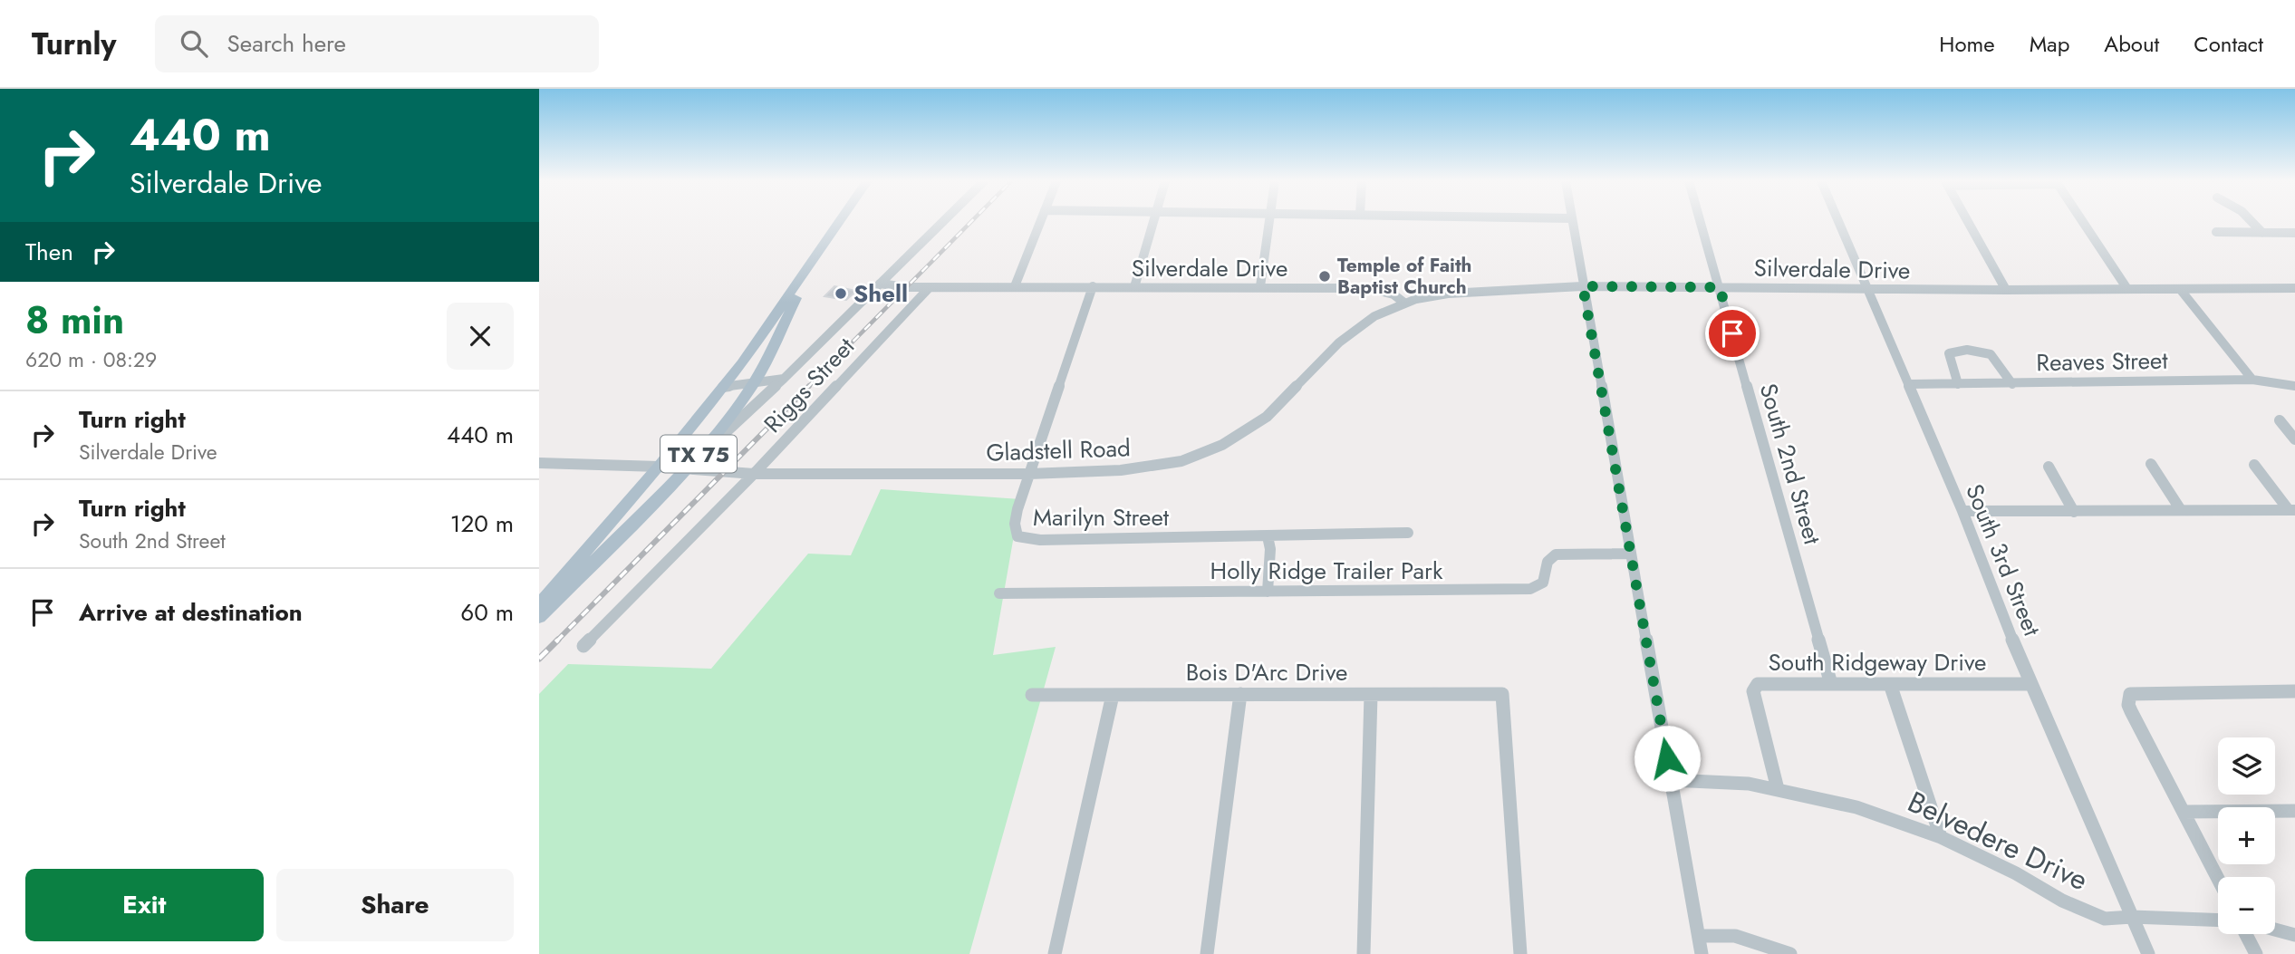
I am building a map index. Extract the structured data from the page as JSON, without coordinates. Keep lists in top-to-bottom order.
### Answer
{
  "streets": {
    "main road": ["TX 75"],
    "street": [
      "Silverdale Drive",
      "Reaves Street",
      "Riggs Street",
      "Gladstell Road",
      "South 2nd Street",
      "Marilyn Street",
      "South 3rd Street",
      "Holly Ridge Trailer Park",
      "South Ridgeway Drive",
      "Bois D'Arc Drive",
      "Belvedere Drive"
    ]
  },
  "crossings": [
    ["Silverdale Drive", "Riggs Street"],
    ["Silverdale Drive", "Gladstell Road"],
    ["Silverdale Drive", "South 2nd Street"],
    ["Silverdale Drive", "Marilyn Street"],
    ["Silverdale Drive", "South 3rd Street"],
    ["Reaves Street", "South 3rd Street"],
    ["Riggs Street", "Gladstell Road"],
    ["Gladstell Road", "TX 75"],
    ["Gladstell Road", "Marilyn Street"],
    ["South 2nd Street", "South Ridgeway Drive"],
    ["South 3rd Street", "South Ridgeway Drive"],
    ["South 3rd Street", "Belvedere Drive"],
    ["South Ridgeway Drive", "Belvedere Drive"]
  ],
  "places": ["Temple of Faith Baptist Church", "Shell"],
  "page": {
    "header": "Turnly",
    "search": "Search here",
    "nav": [
      "Home",
      "Map",
      "About",
      "Contact"
    ],
    "turn": ["440 m", "Silverdale Drive"],
    "then": "Then",
    "heading": ["8 min", "620 m · 08:29"],
    "list": [
      {
        "name": "Turn right",
        "note": "Silverdale Drive",
        "value": "440 m"
      },
      {
        "name": "Turn right",
        "note": "South 2nd Street",
        "value": "120 m"
      },
      {
        "name": "Arrive at destination",
        "value": "60 m"
      }
    ],
    "map_buttons": ["+", "−"],
    "buttons": ["Exit", "Share"]
  }
}
